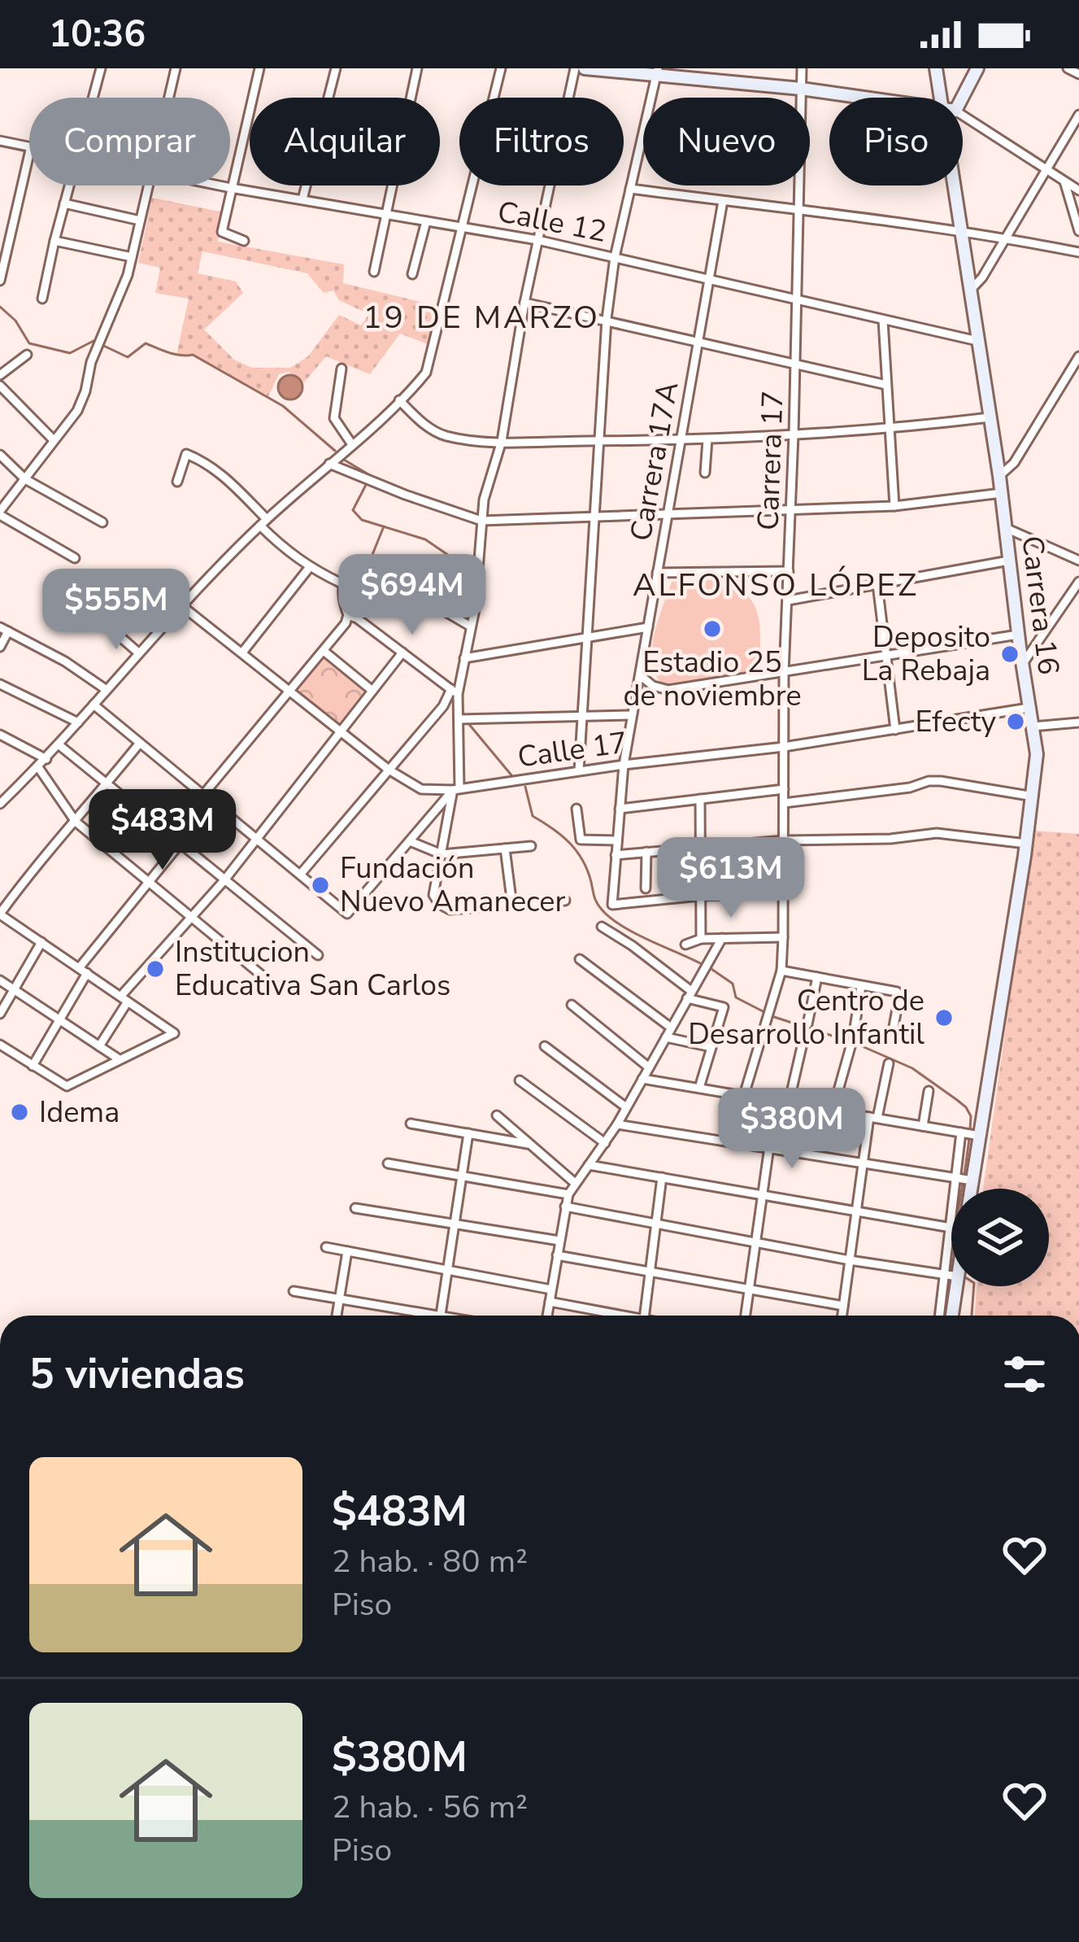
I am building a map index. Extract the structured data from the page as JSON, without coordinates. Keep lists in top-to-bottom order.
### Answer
{
  "streets": {
    "main road": ["Carrera 16"],
    "street": [
      "Calle 12",
      "Carrera 17",
      "Carrera 17A",
      "Calle 17"
    ]
  },
  "crossings": [
    ["Calle 12", "Carrera 17"],
    ["Calle 12", "Carrera 17A"],
    ["Calle 12", "Carrera 16"],
    ["Carrera 17", "Calle 17"],
    ["Carrera 17A", "Calle 17"],
    ["Carrera 16", "Calle 17"]
  ],
  "districts": ["19 DE MARZO", "ALFONSO LÓPEZ"],
  "places": [
    "Estadio 25 de noviembre",
    "Deposito La Rebaja",
    "Efecty",
    "Fundación Nuevo Amanecer",
    "Institucion Educativa San Carlos",
    "Centro de Desarrollo Infantil",
    "Idema"
  ],
  "page": {
    "status": "10:36",
    "chip": [
      "Comprar",
      "Alquilar",
      "Filtros",
      "Nuevo",
      "Piso"
    ],
    "price": [
      "$694M",
      "$555M",
      "$483M",
      "$613M",
      "$380M"
    ],
    "heading": "5 viviendas",
    "list": [
      {
        "name": "$483M",
        "note": "2 hab. · 80 m² · Piso"
      },
      {
        "name": "$380M",
        "note": "2 hab. · 56 m² · Piso"
      }
    ]
  }
}
